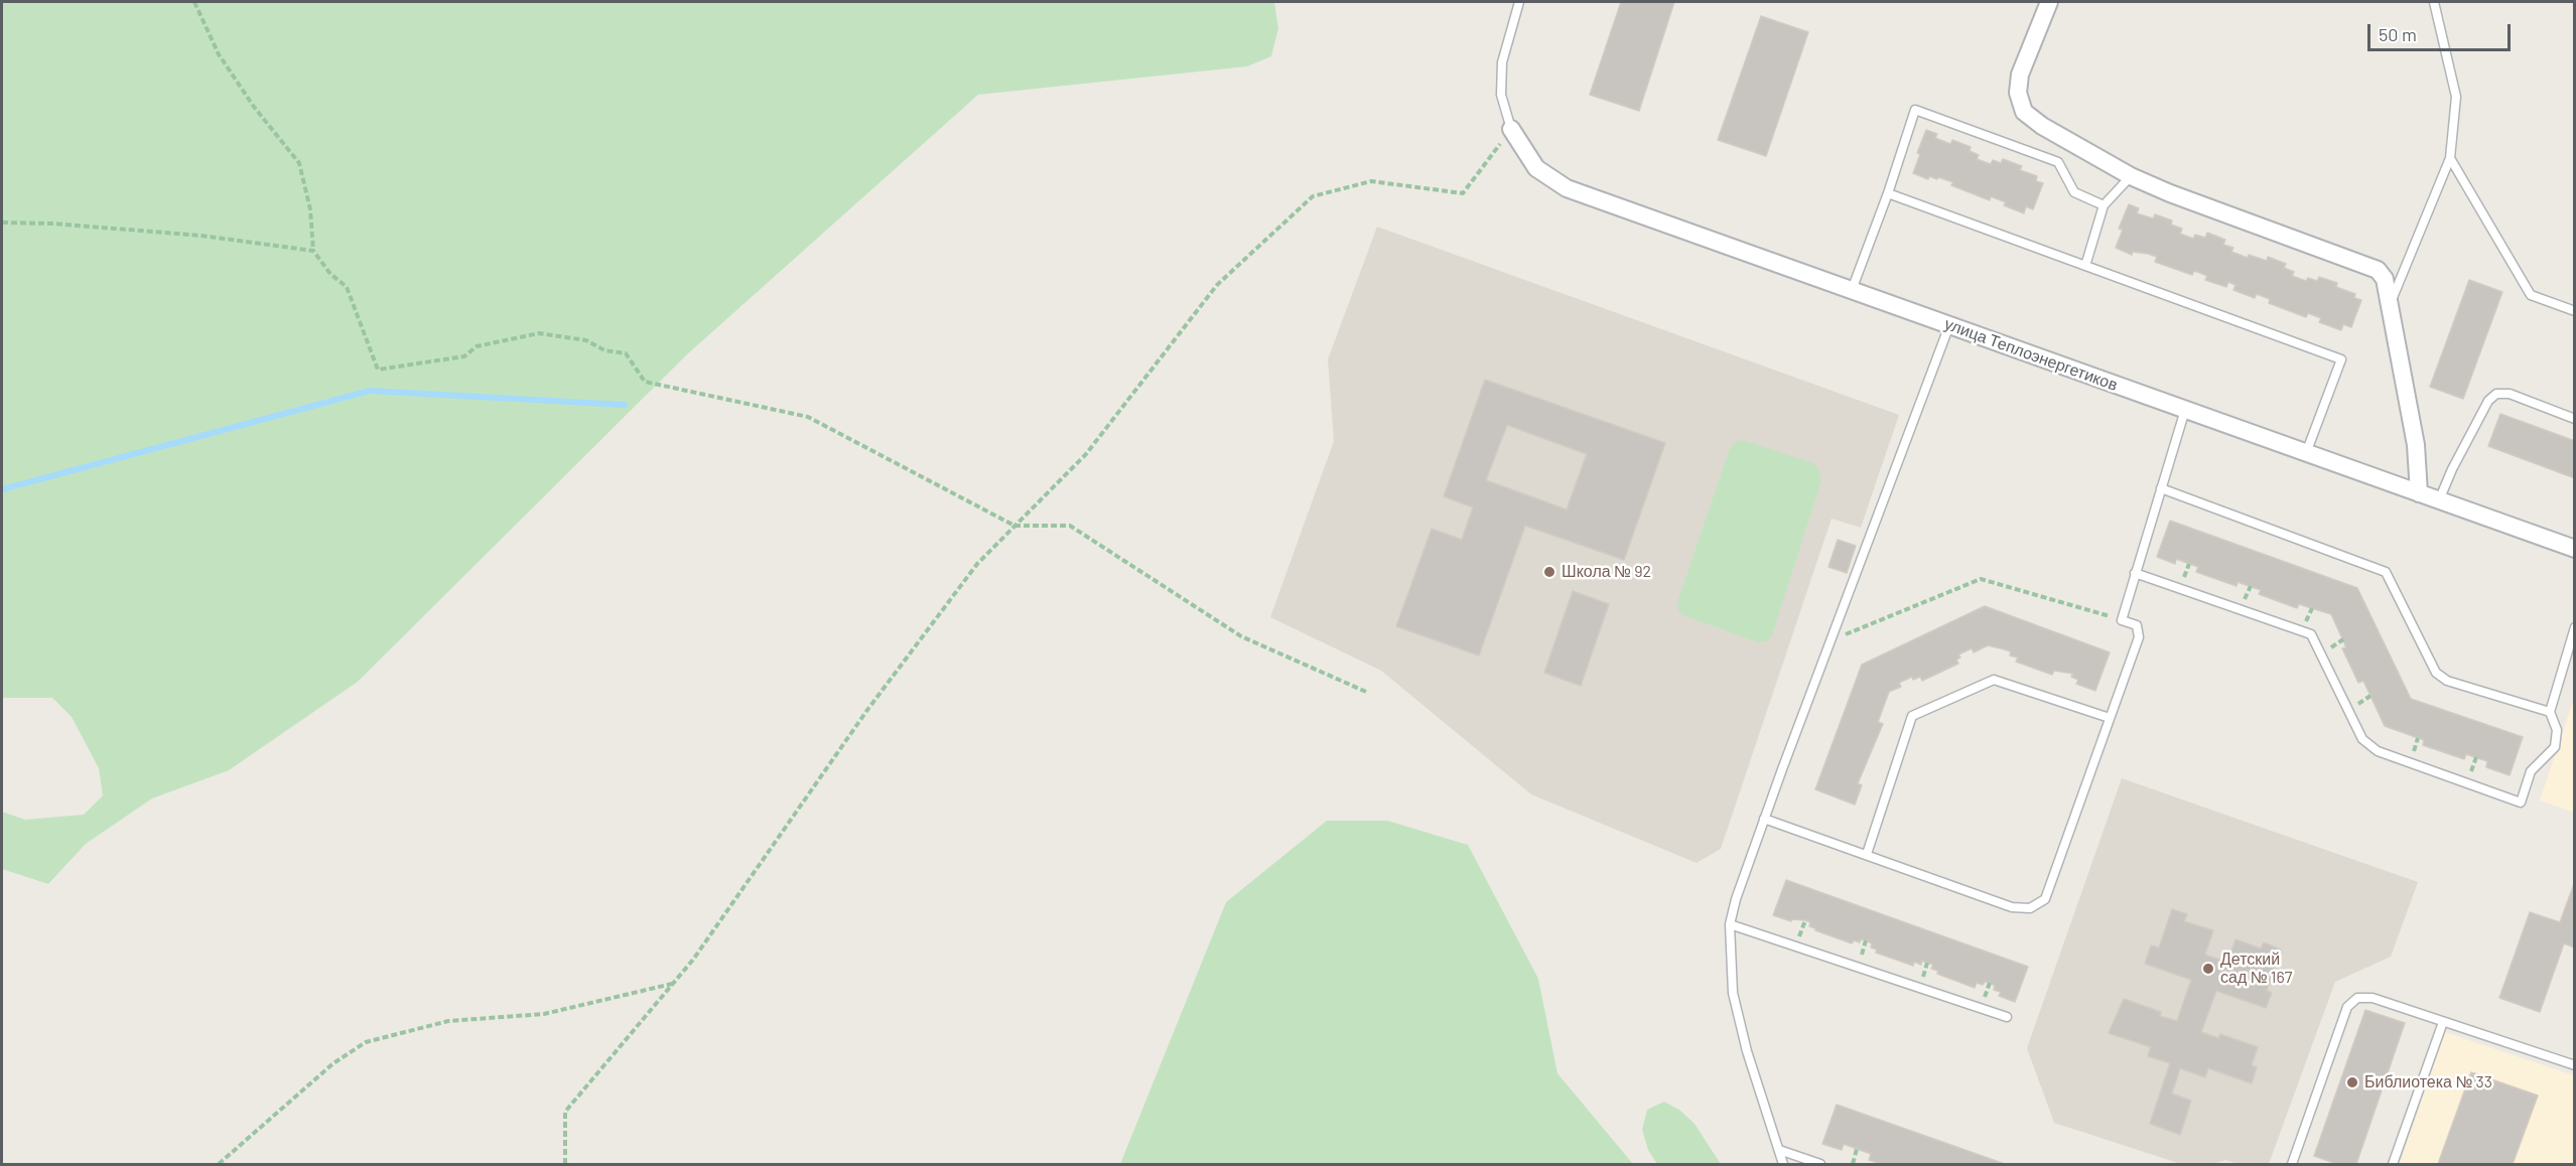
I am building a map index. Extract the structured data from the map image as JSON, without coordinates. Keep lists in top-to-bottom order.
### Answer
{
  "streets": {
    "street": ["улица Теплоэнергетиков"]
  },
  "places": ["Школа № 92", "Детский сад № 167", "Библиотека № 33"],
  "scale_bar": "50 m"
}
